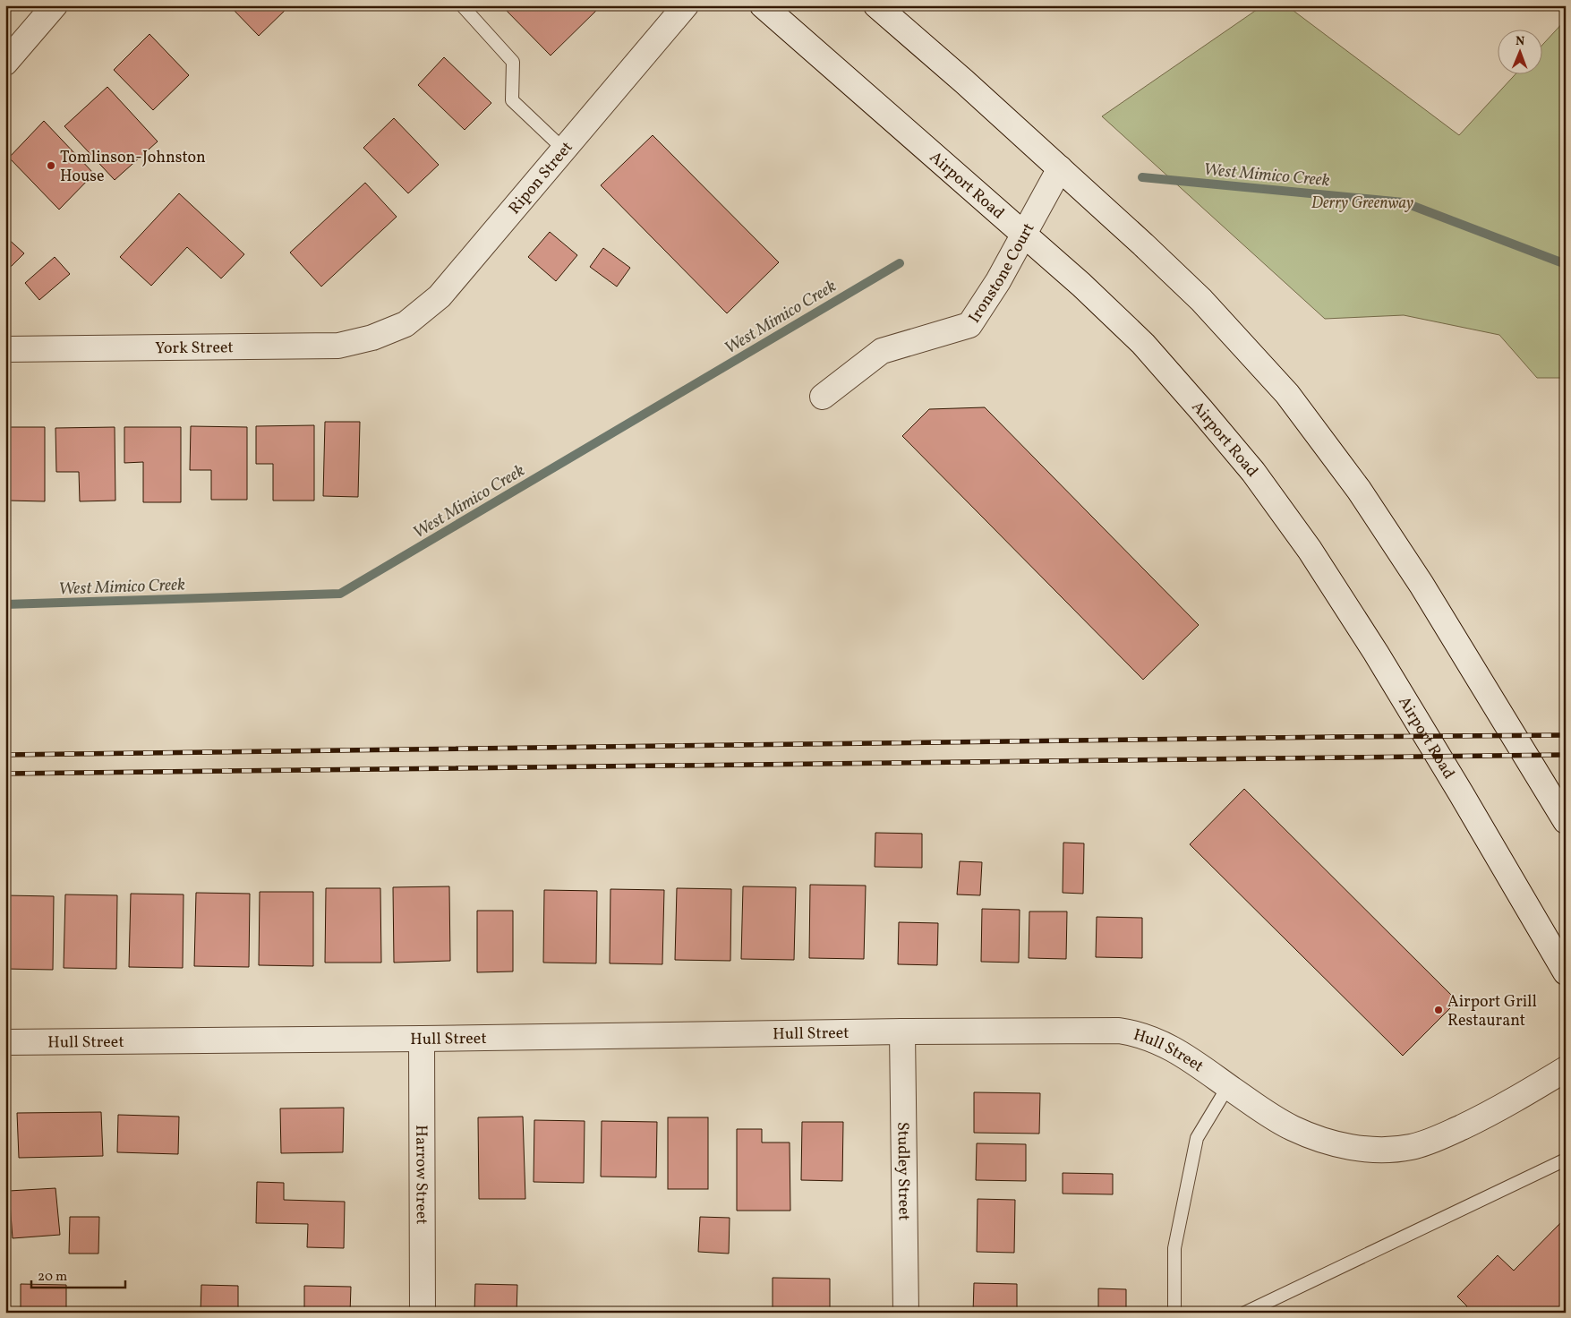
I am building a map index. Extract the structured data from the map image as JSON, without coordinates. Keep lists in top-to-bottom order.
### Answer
{
  "streets": {
    "street": [
      "Ripon Street",
      "Airport Road",
      "Ironstone Court",
      "York Street",
      "Hull Street",
      "Studley Street",
      "Harrow Street"
    ]
  },
  "crossings": [
    ["Ripon Street", "York Street"],
    ["Airport Road", "Ironstone Court"],
    ["Hull Street", "Studley Street"],
    ["Hull Street", "Harrow Street"]
  ],
  "water": ["West Mimico Creek"],
  "parks": ["Derry Greenway"],
  "places": ["Tomlinson-Johnston House", "Airport Grill Restaurant"],
  "scale_bar": "20 m",
  "north": "top"
}
